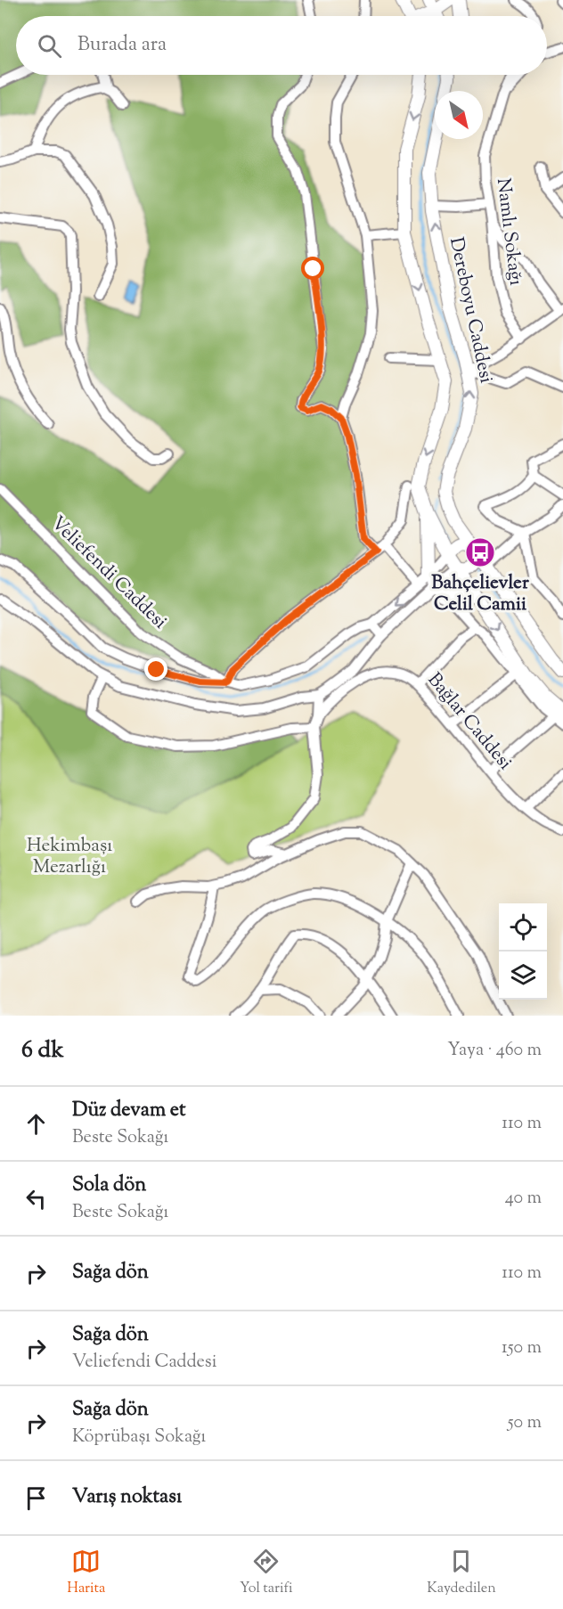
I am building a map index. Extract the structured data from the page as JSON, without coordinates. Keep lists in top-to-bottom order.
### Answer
{
  "streets": {
    "main road": ["Dereboyu Caddesi"],
    "street": ["Namlı Sokağı", "Veliefendi Caddesi", "Bağlar Caddesi"]
  },
  "parks": ["Hekimbaşı Mezarlığı"],
  "places": {
    "bus stop": ["Bahçelievler Celil Camii"]
  },
  "north": "bottom right",
  "page": {
    "search": "Burada ara",
    "heading": ["6 dk", "Yaya · 460 m"],
    "list": [
      ["Düz devam et", "Beste Sokağı", "110 m"],
      ["Sola dön", "Beste Sokağı", "40 m"],
      ["Sağa dön", "110 m"],
      ["Sağa dön", "Veliefendi Caddesi", "150 m"],
      ["Sağa dön", "Köprübaşı Sokağı", "50 m"],
      "Varış noktası"
    ],
    "nav": ["Harita", "Yol tarifi", "Kaydedilen"]
  }
}
